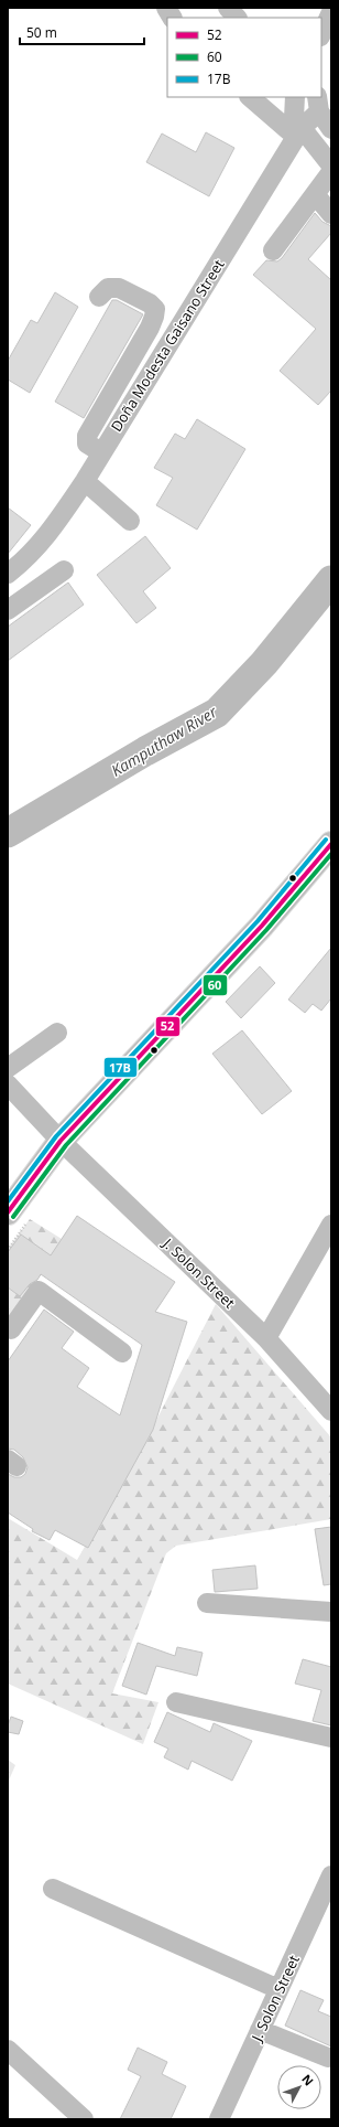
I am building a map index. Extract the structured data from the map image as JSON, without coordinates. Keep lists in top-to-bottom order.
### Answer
{
  "streets": {
    "street": ["Doña Modesta Gaisano Street", "J. Solon Street"]
  },
  "water": ["Kamputhaw River"],
  "lines": ["transit line 17B", "transit line 52", "transit line 60"],
  "legend": ["52", "60", "17B"],
  "scale_bar": "50 m",
  "north": "top right"
}
